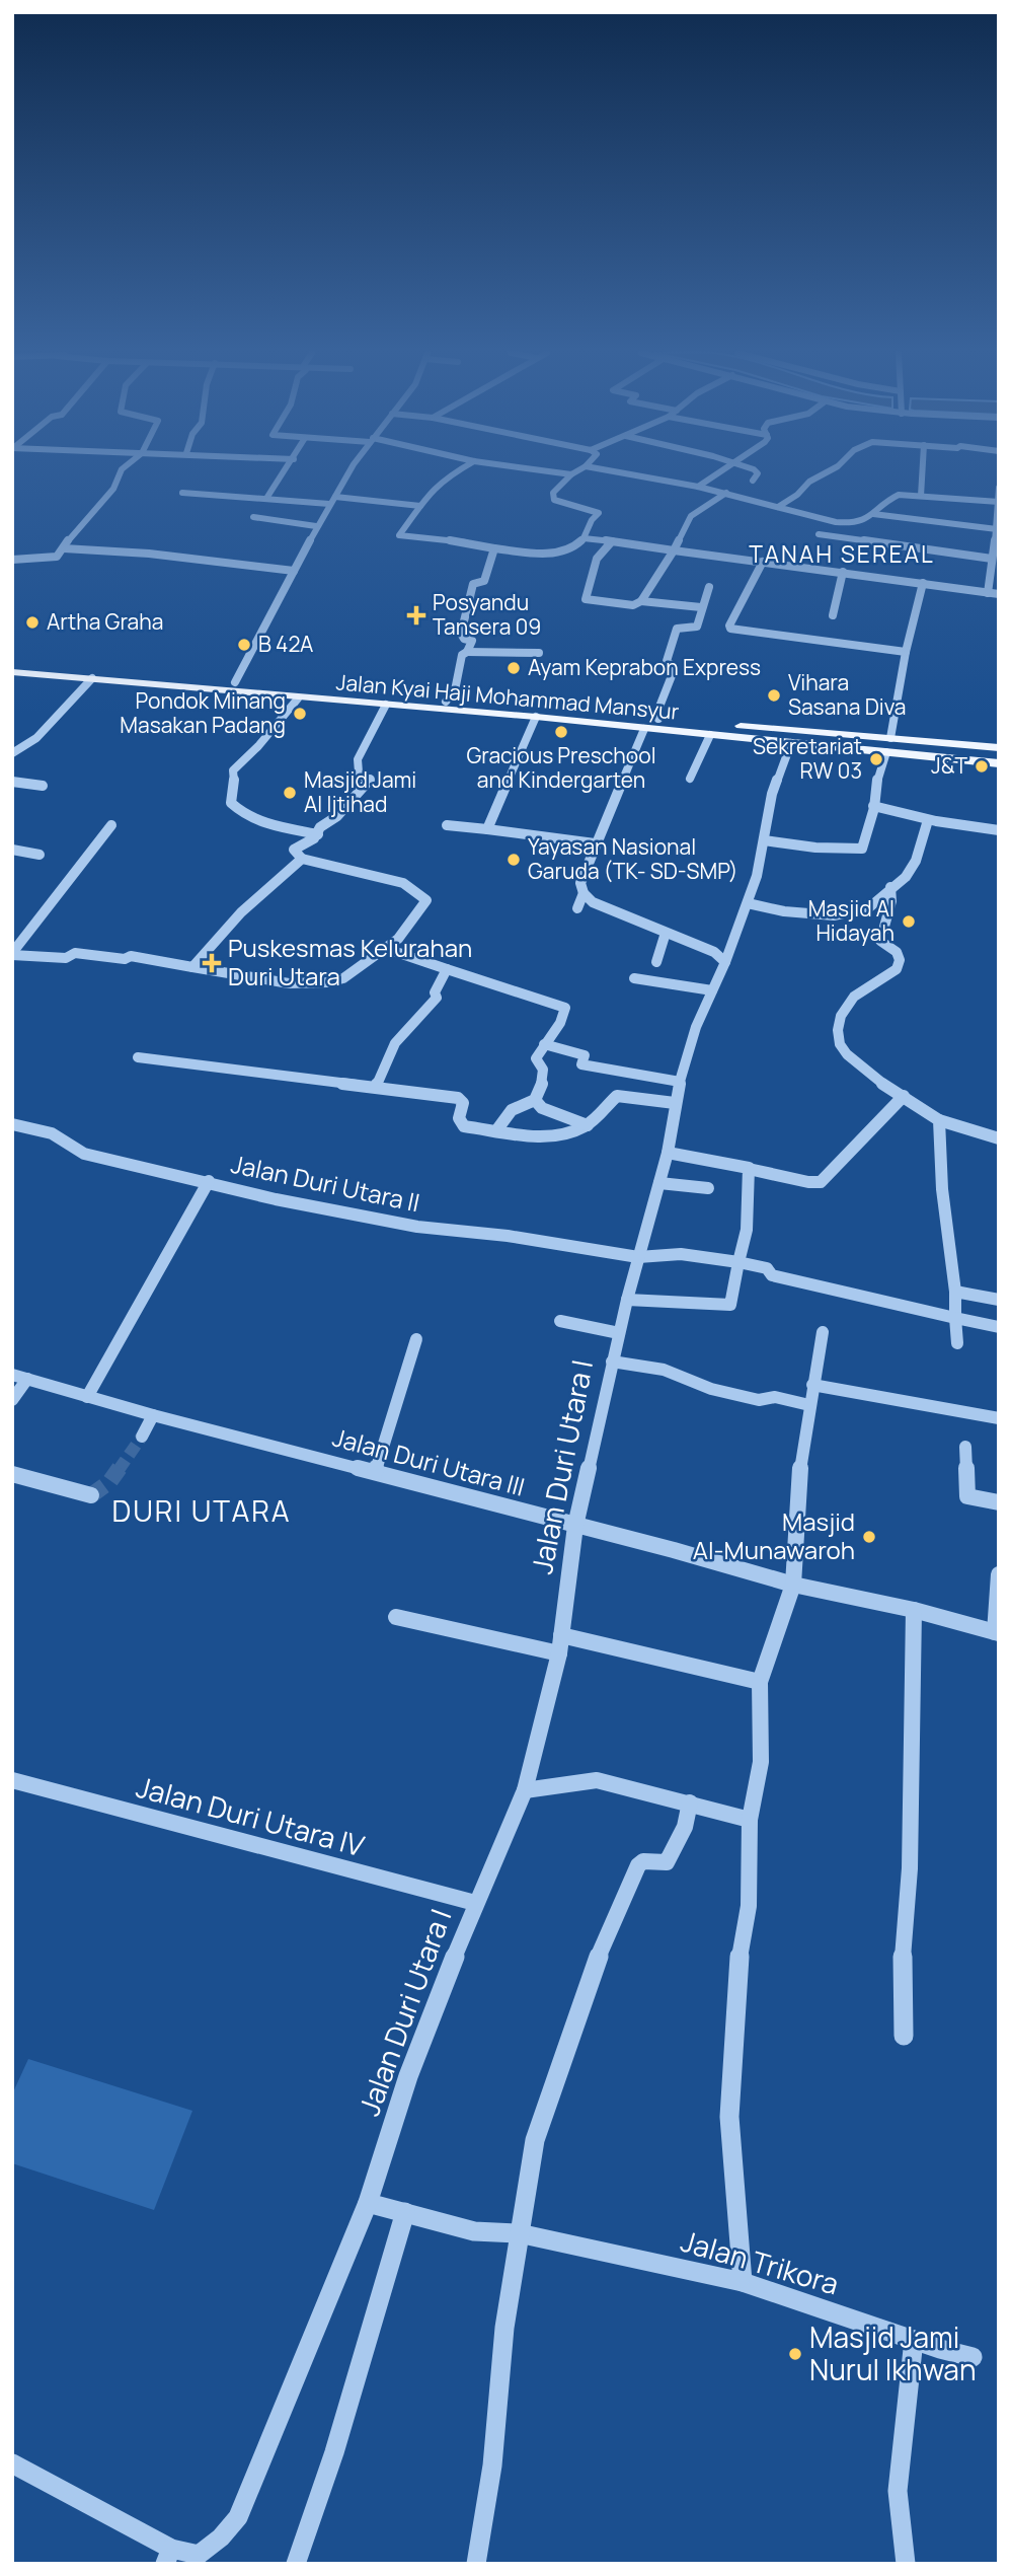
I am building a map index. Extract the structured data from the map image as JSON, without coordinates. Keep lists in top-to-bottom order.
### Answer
{
  "streets": {
    "main road": ["Jalan Kyai Haji Mohammad Mansyur"],
    "street": [
      "Jalan Duri Utara II",
      "Jalan Duri Utara III",
      "Jalan Duri Utara I",
      "Jalan Duri Utara IV",
      "Jalan Trikora"
    ]
  },
  "crossings": [
    ["Jalan Kyai Haji Mohammad Mansyur", "Jalan Duri Utara I"],
    ["Jalan Duri Utara II", "Jalan Duri Utara I"],
    ["Jalan Duri Utara III", "Jalan Duri Utara I"],
    ["Jalan Duri Utara I", "Jalan Duri Utara IV"],
    ["Jalan Duri Utara I", "Jalan Trikora"]
  ],
  "districts": ["TANAH SEREAL", "DURI UTARA"],
  "places": {
    "health": ["Posyandu Tansera 09", "Puskesmas Kelurahan Duri Utara"],
    "other": [
      "Artha Graha",
      "B 42A",
      "Ayam Keprabon Express",
      "Vihara Sasana Diva",
      "Pondok Minang Masakan Padang",
      "Gracious Preschool and Kindergarten",
      "Sekretariat RW 03",
      "J&T",
      "Masjid Jami Al Ijtihad",
      "Yayasan Nasional Garuda (TK- SD-SMP)",
      "Masjid Al Hidayah",
      "Masjid Al-Munawaroh",
      "Masjid Jami Nurul Ikhwan"
    ]
  }
}
